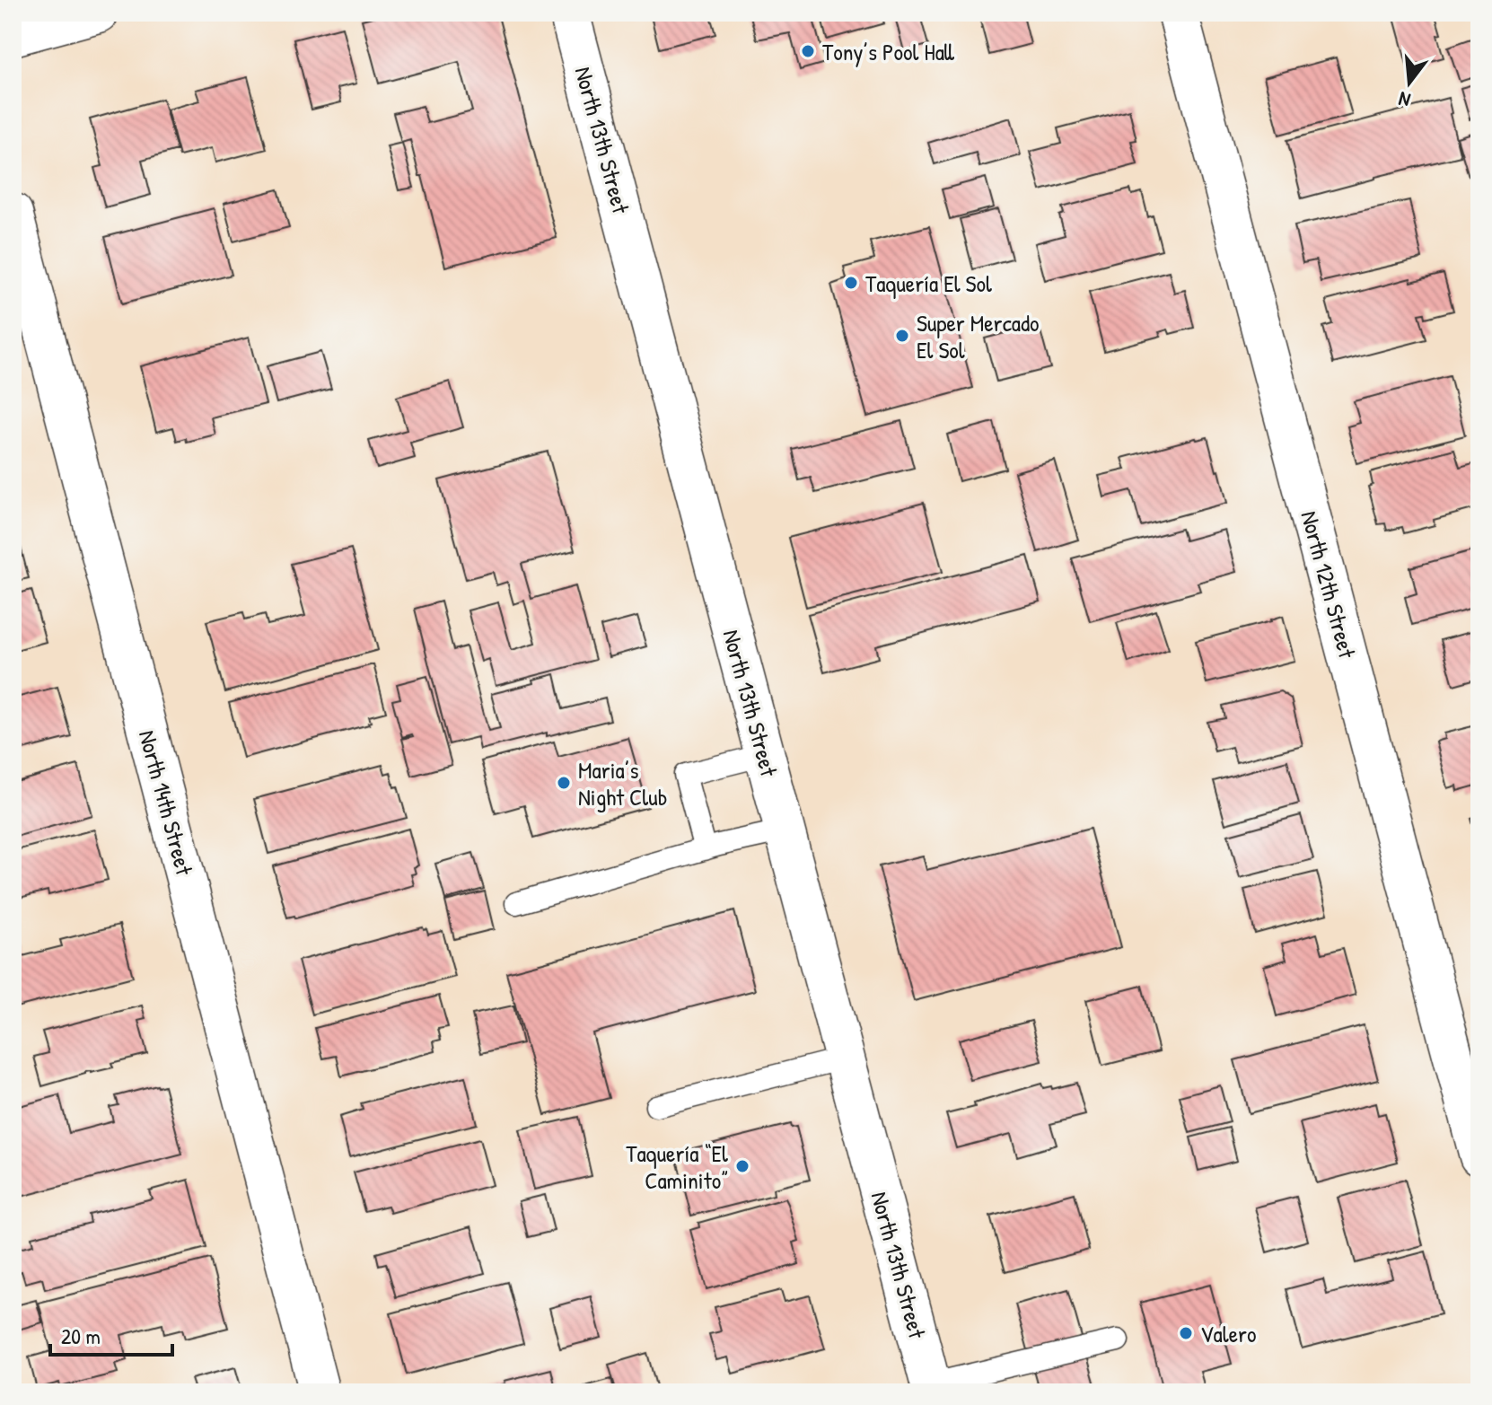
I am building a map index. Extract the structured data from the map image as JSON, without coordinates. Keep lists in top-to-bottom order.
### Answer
{
  "streets": {
    "street": ["North 13th Street", "North 12th Street", "North 14th Street"]
  },
  "places": [
    "Tony’s Pool Hall",
    "Taquería El Sol",
    "Super Mercado El Sol",
    "Maria’s Night Club",
    "Taquería “El Caminito”",
    "Valero"
  ],
  "scale_bar": "20 m",
  "north": "bottom"
}
